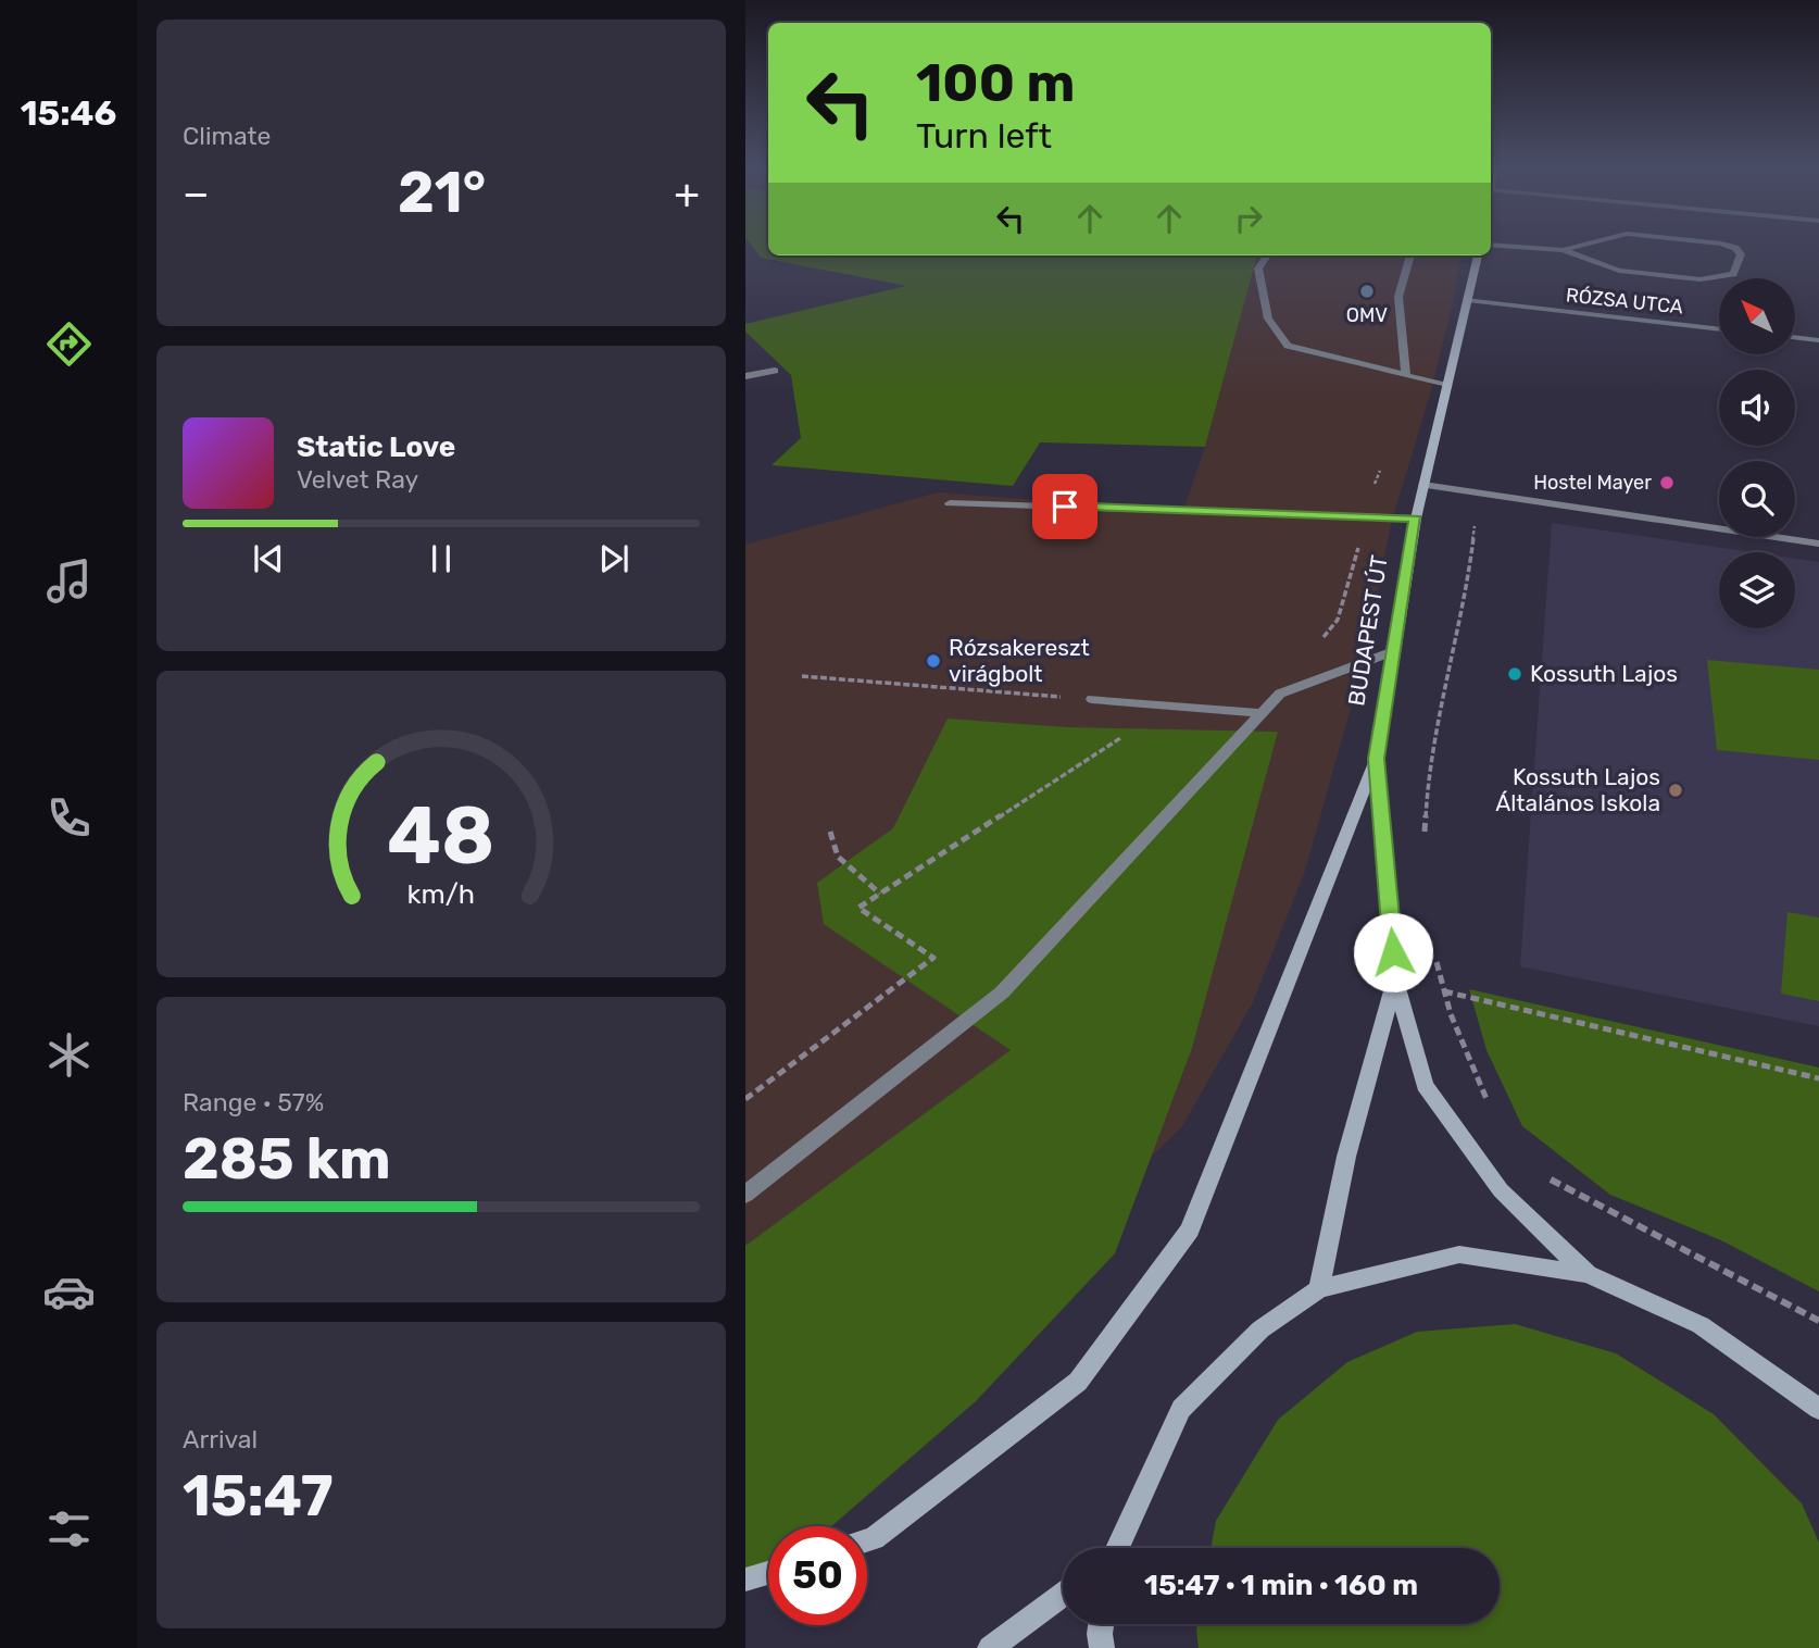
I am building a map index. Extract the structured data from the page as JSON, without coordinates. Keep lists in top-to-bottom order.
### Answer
{
  "streets": {
    "main road": ["BUDAPEST ÚT"],
    "street": ["RÓZSA UTCA"]
  },
  "crossings": [
    ["RÓZSA UTCA", "BUDAPEST ÚT"]
  ],
  "places": [
    "OMV",
    "Hostel Mayer",
    "Rózsakereszt virágbolt",
    "Kossuth Lajos",
    "Kossuth Lajos Általános Iskola"
  ],
  "north": "top left",
  "page": {
    "tabs": "15:46",
    "tile": [
      "Climate",
      ["Range · 57%", "285 km"],
      ["Arrival", "15:47"]
    ],
    "turn": ["100 m", "Turn left"],
    "heat": ["−", "21°", "+"],
    "song": ["Static Love", "Velvet Ray"],
    "limit": "50",
    "trip": "15:47 · 1 min · 160 m",
    "gauge": ["48", "km/h"]
  }
}
